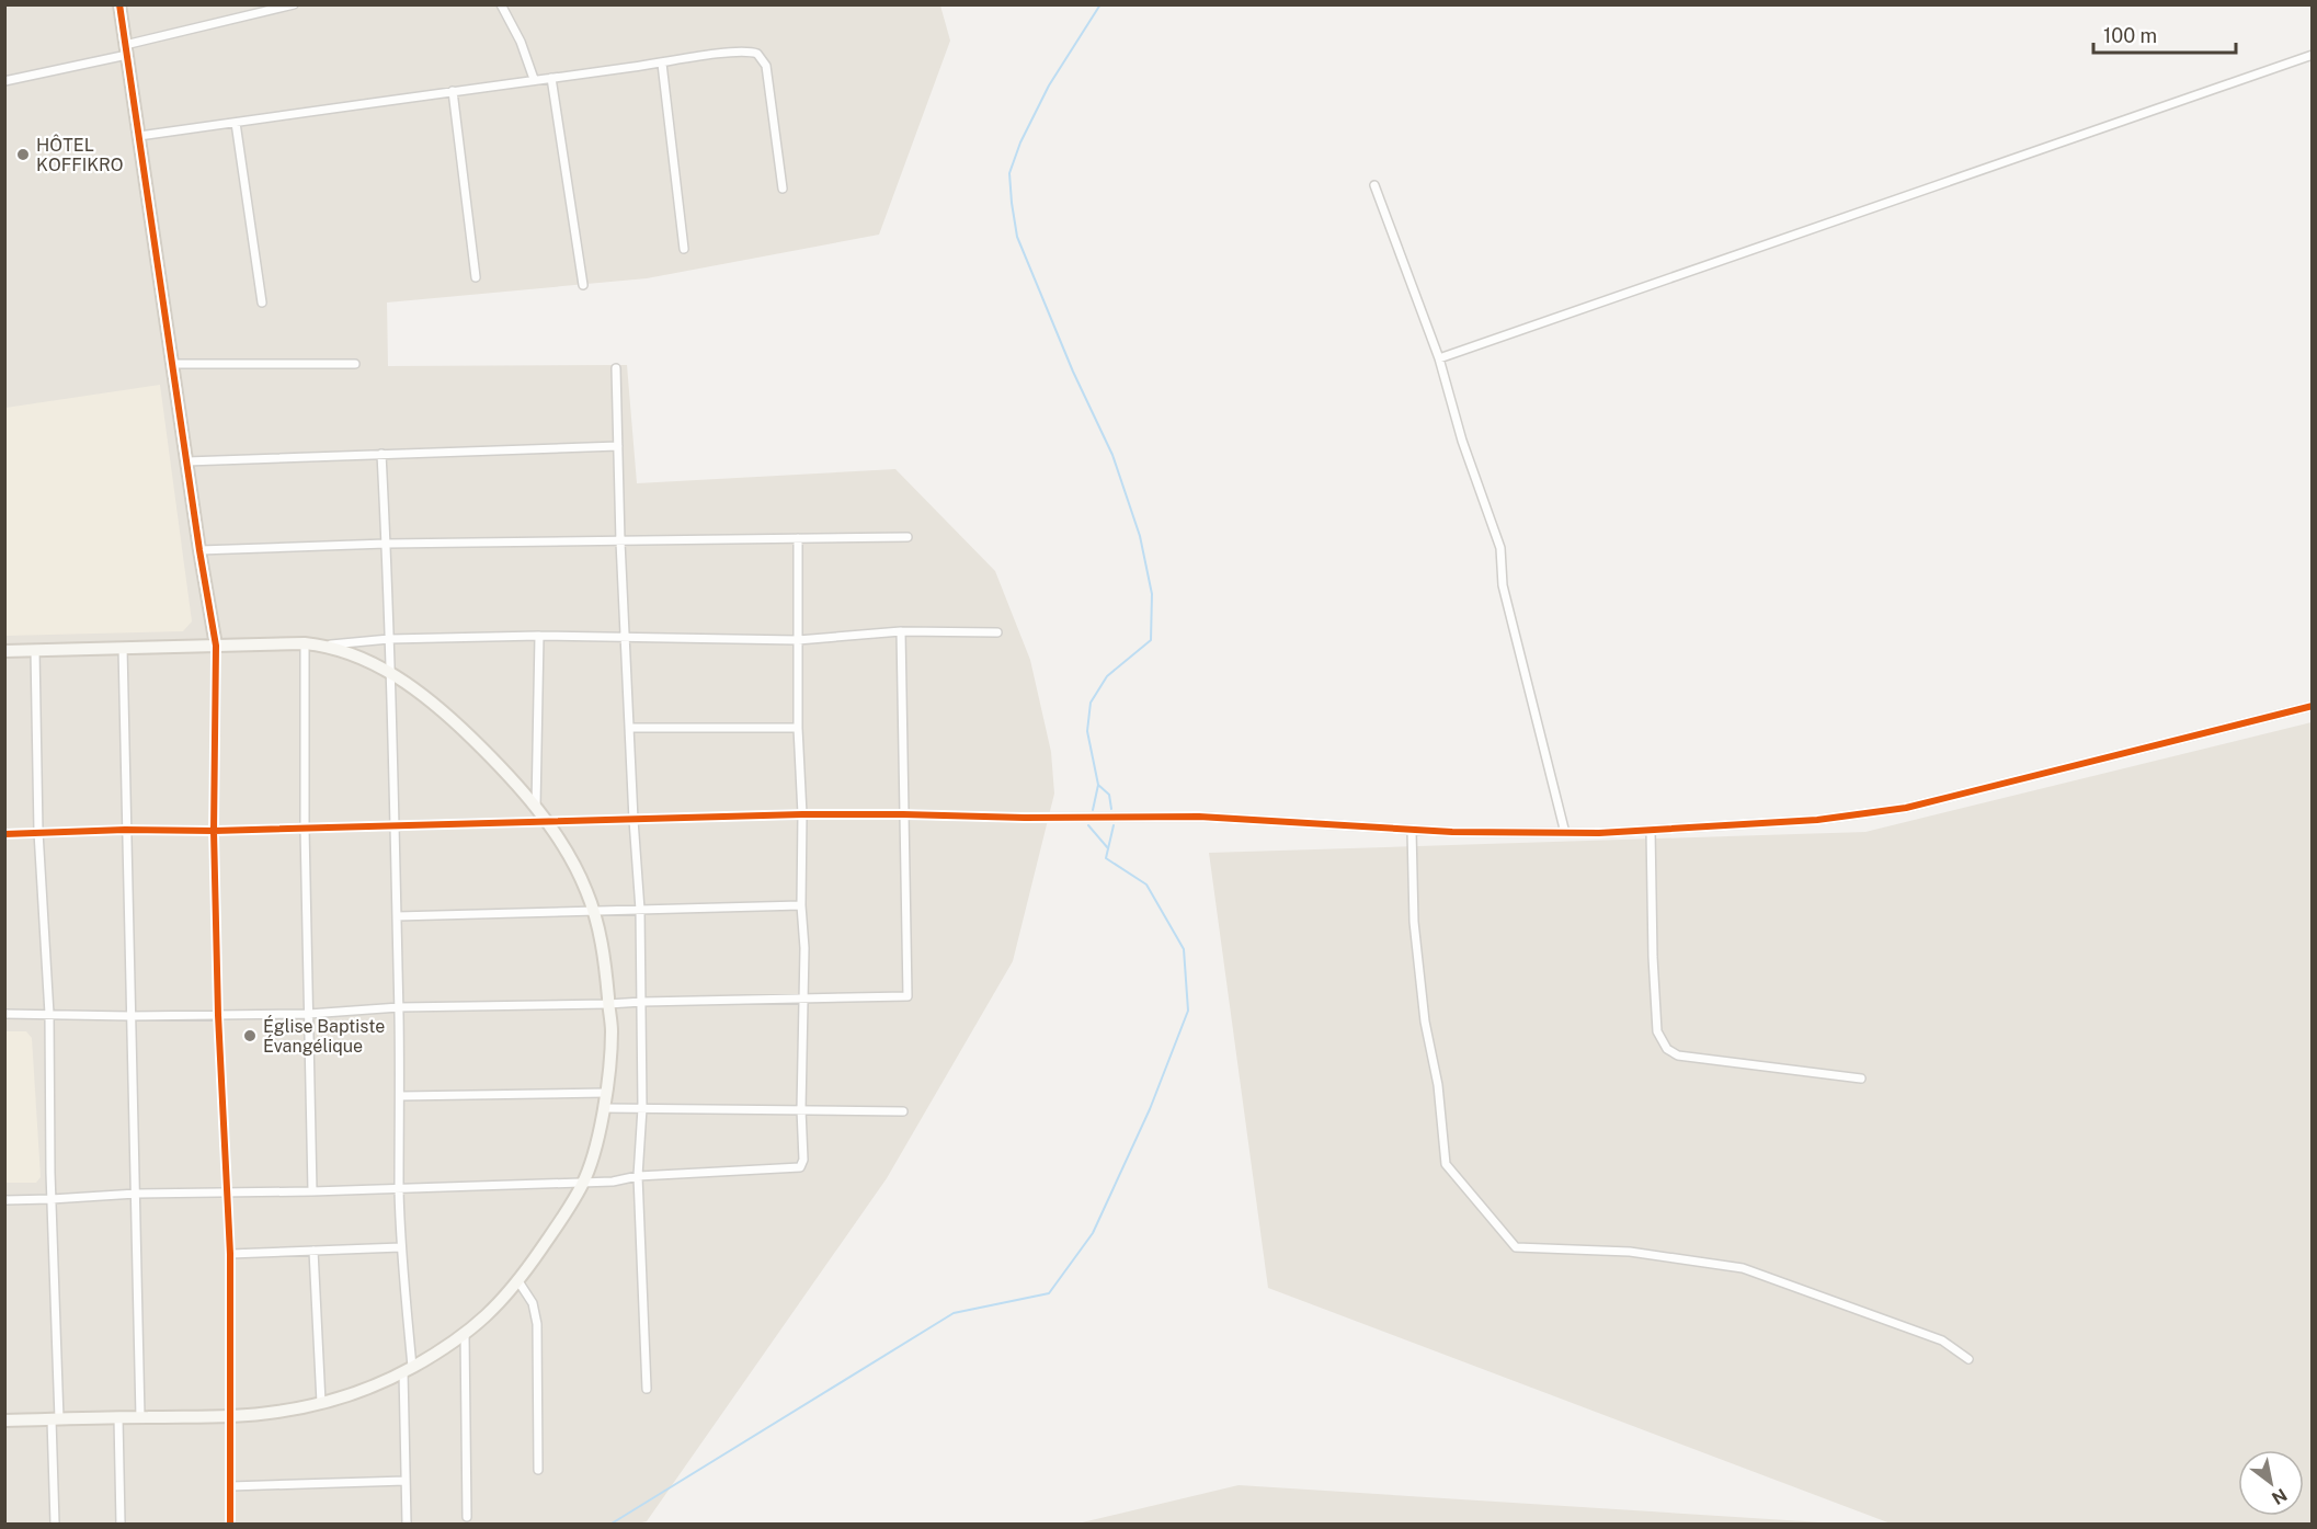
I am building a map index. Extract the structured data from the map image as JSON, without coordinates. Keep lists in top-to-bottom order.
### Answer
{
  "places": ["HÔTEL KOFFIKRO", "Église Baptiste Évangélique"],
  "scale_bar": "100 m",
  "north": "bottom right"
}
